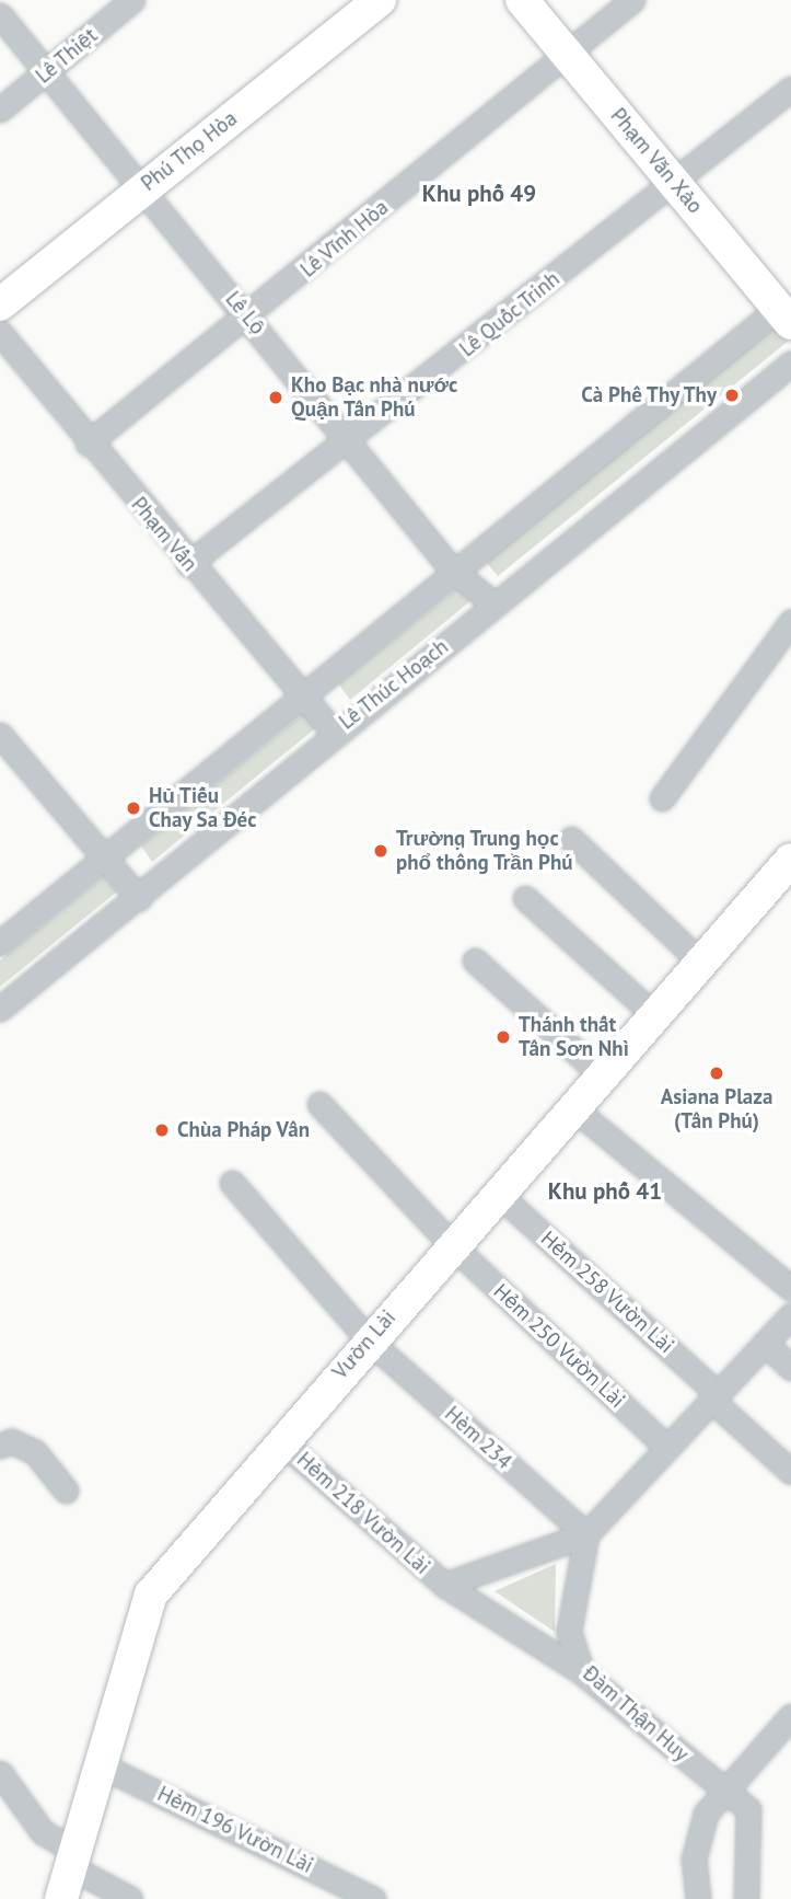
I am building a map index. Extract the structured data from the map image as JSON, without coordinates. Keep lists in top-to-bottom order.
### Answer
{
  "streets": {
    "street": [
      "Lê Thiệt",
      "Phú Thọ Hòa",
      "Phạm Văn Xảo",
      "Lê Vĩnh Hòa",
      "Lê Lộ",
      "Lê Quốc Trinh",
      "Phạm Vấn",
      "Lê Thúc Hoạch",
      "Hẻm 258 Vườn Lài",
      "Vườn Lài",
      "Hẻm 250 Vườn Lài",
      "Hèm 234",
      "Hẻm 218 Vườn Lài",
      "Đàm Thận Huy",
      "Hẻm 196 Vườn Lài"
    ]
  },
  "crossings": [
    ["Lê Thiệt", "Lê Lộ"],
    ["Phú Thọ Hòa", "Lê Lộ"],
    ["Phạm Văn Xảo", "Lê Vĩnh Hòa"],
    ["Phạm Văn Xảo", "Lê Quốc Trinh"],
    ["Lê Vĩnh Hòa", "Lê Lộ"],
    ["Lê Vĩnh Hòa", "Phạm Vấn"],
    ["Lê Lộ", "Lê Quốc Trinh"],
    ["Lê Lộ", "Lê Thúc Hoạch"],
    ["Lê Quốc Trinh", "Phạm Vấn"],
    ["Phạm Vấn", "Lê Thúc Hoạch"],
    ["Hẻm 258 Vườn Lài", "Vườn Lài"],
    ["Vườn Lài", "Hẻm 250 Vườn Lài"],
    ["Vườn Lài", "Hèm 234"],
    ["Vườn Lài", "Hẻm 218 Vườn Lài"],
    ["Vườn Lài", "Hẻm 196 Vườn Lài"],
    ["Hèm 234", "Hẻm 218 Vườn Lài"],
    ["Hèm 234", "Đàm Thận Huy"],
    ["Hẻm 218 Vườn Lài", "Đàm Thận Huy"]
  ],
  "districts": ["Khu phố 49", "Khu phố 41"],
  "places": [
    "Cà Phê Thy Thy",
    "Kho Bạc nhà nước Quận Tân Phú",
    "Hủ Tiếu Chay Sa Đéc",
    "Trường Trung học phổ thông Trần Phú",
    "Thánh thất Tân Sơn Nhì",
    "Asiana Plaza (Tân Phú)",
    "Chùa Pháp Vân"
  ]
}
